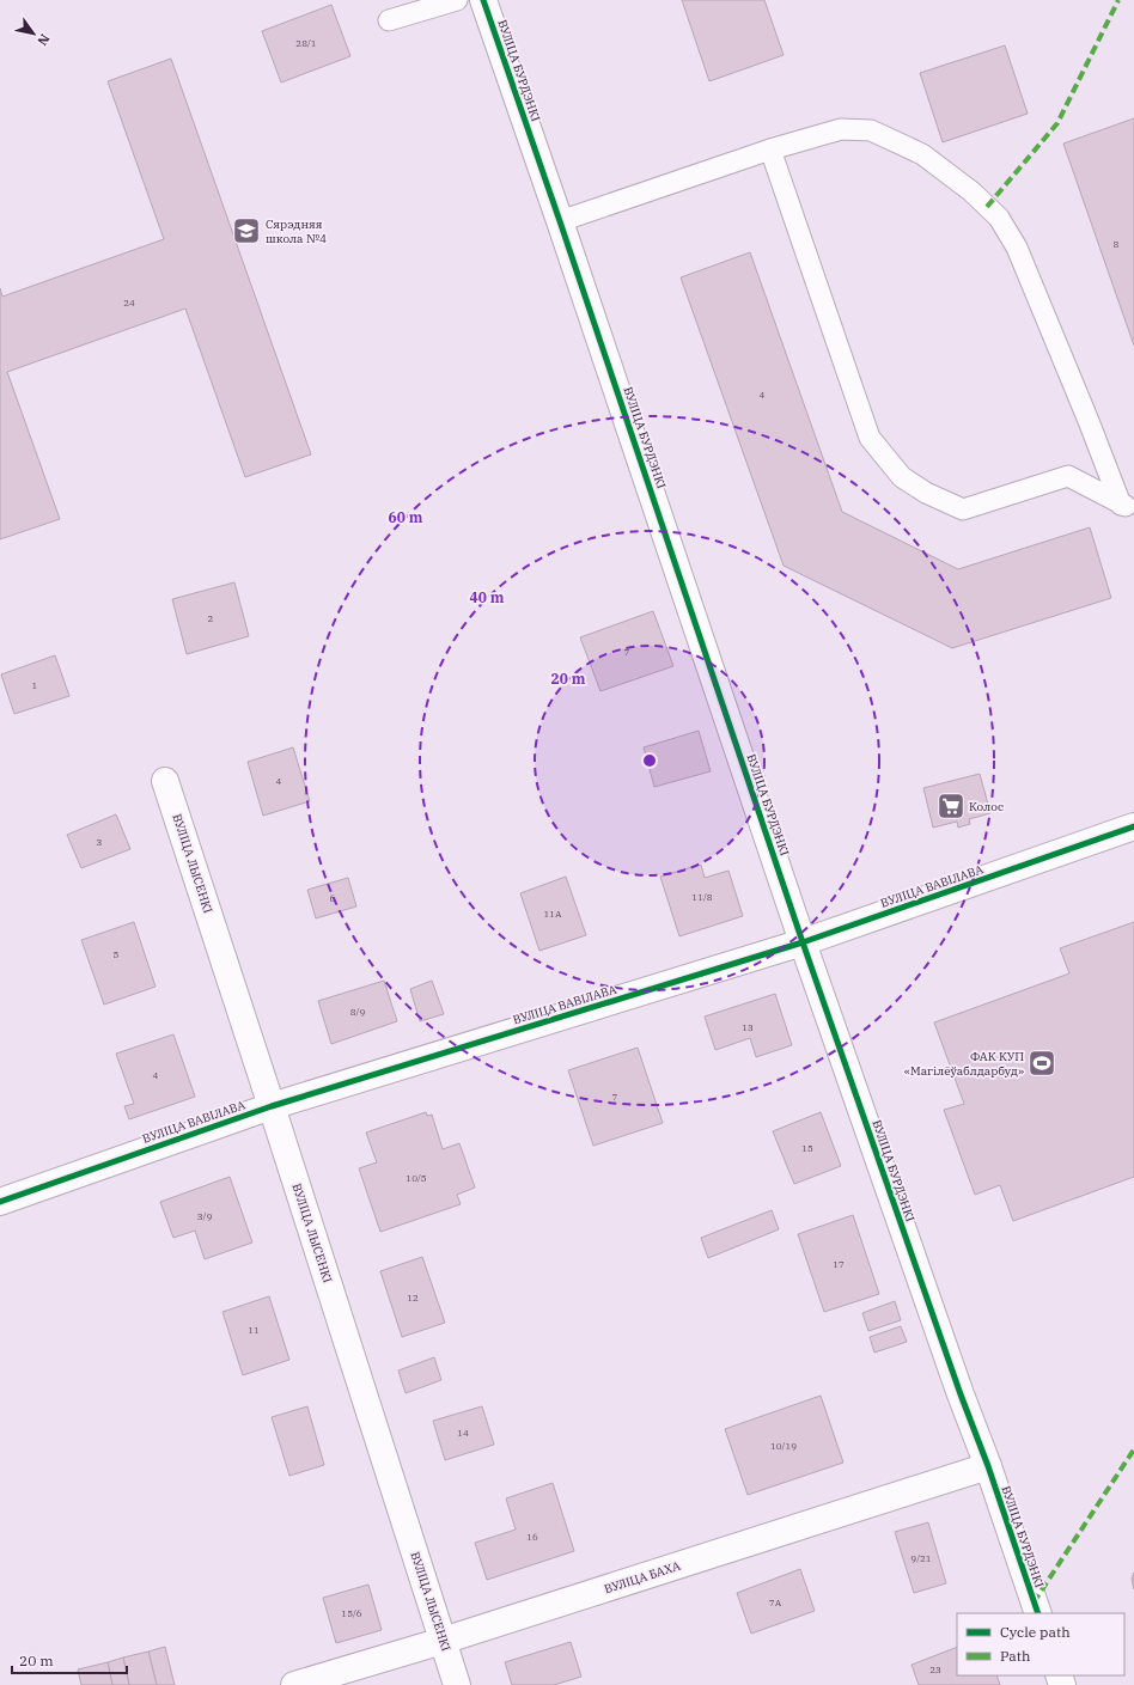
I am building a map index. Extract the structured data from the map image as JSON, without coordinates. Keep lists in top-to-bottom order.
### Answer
{
  "streets": {
    "street": [
      "ВУЛІЦА БУРДЭНКІ",
      "ВУЛІЦА ЛЫСЕНКІ",
      "ВУЛІЦА ВАВІЛАВА",
      "ВУЛІЦА БАХА"
    ]
  },
  "crossings": [
    ["ВУЛІЦА БУРДЭНКІ", "ВУЛІЦА ВАВІЛАВА"],
    ["ВУЛІЦА БУРДЭНКІ", "ВУЛІЦА БАХА"],
    ["ВУЛІЦА ЛЫСЕНКІ", "ВУЛІЦА ВАВІЛАВА"],
    ["ВУЛІЦА ЛЫСЕНКІ", "ВУЛІЦА БАХА"]
  ],
  "places": {
    "school or university": ["Сярэдняя школа №4"],
    "supermarket": ["Колос"],
    "sports": ["ФАК КУП «Магілёўаблдарбуд»"]
  },
  "house_numbers": [
    "28/1",
    "8",
    "24",
    "4",
    "2",
    "7",
    "1",
    "4",
    "3",
    "11/8",
    "6",
    "11А",
    "5",
    "8/9",
    "13",
    "4",
    "7",
    "15",
    "10/5",
    "3/9",
    "17",
    "12",
    "11",
    "14",
    "10/19",
    "16",
    "9/21",
    "7А",
    "15/6",
    "23"
  ],
  "legend": ["Cycle path", "Path"],
  "scale_bar": "20 m",
  "north": "bottom right",
  "rings": ["60 m", "40 m", "20 m"]
}
